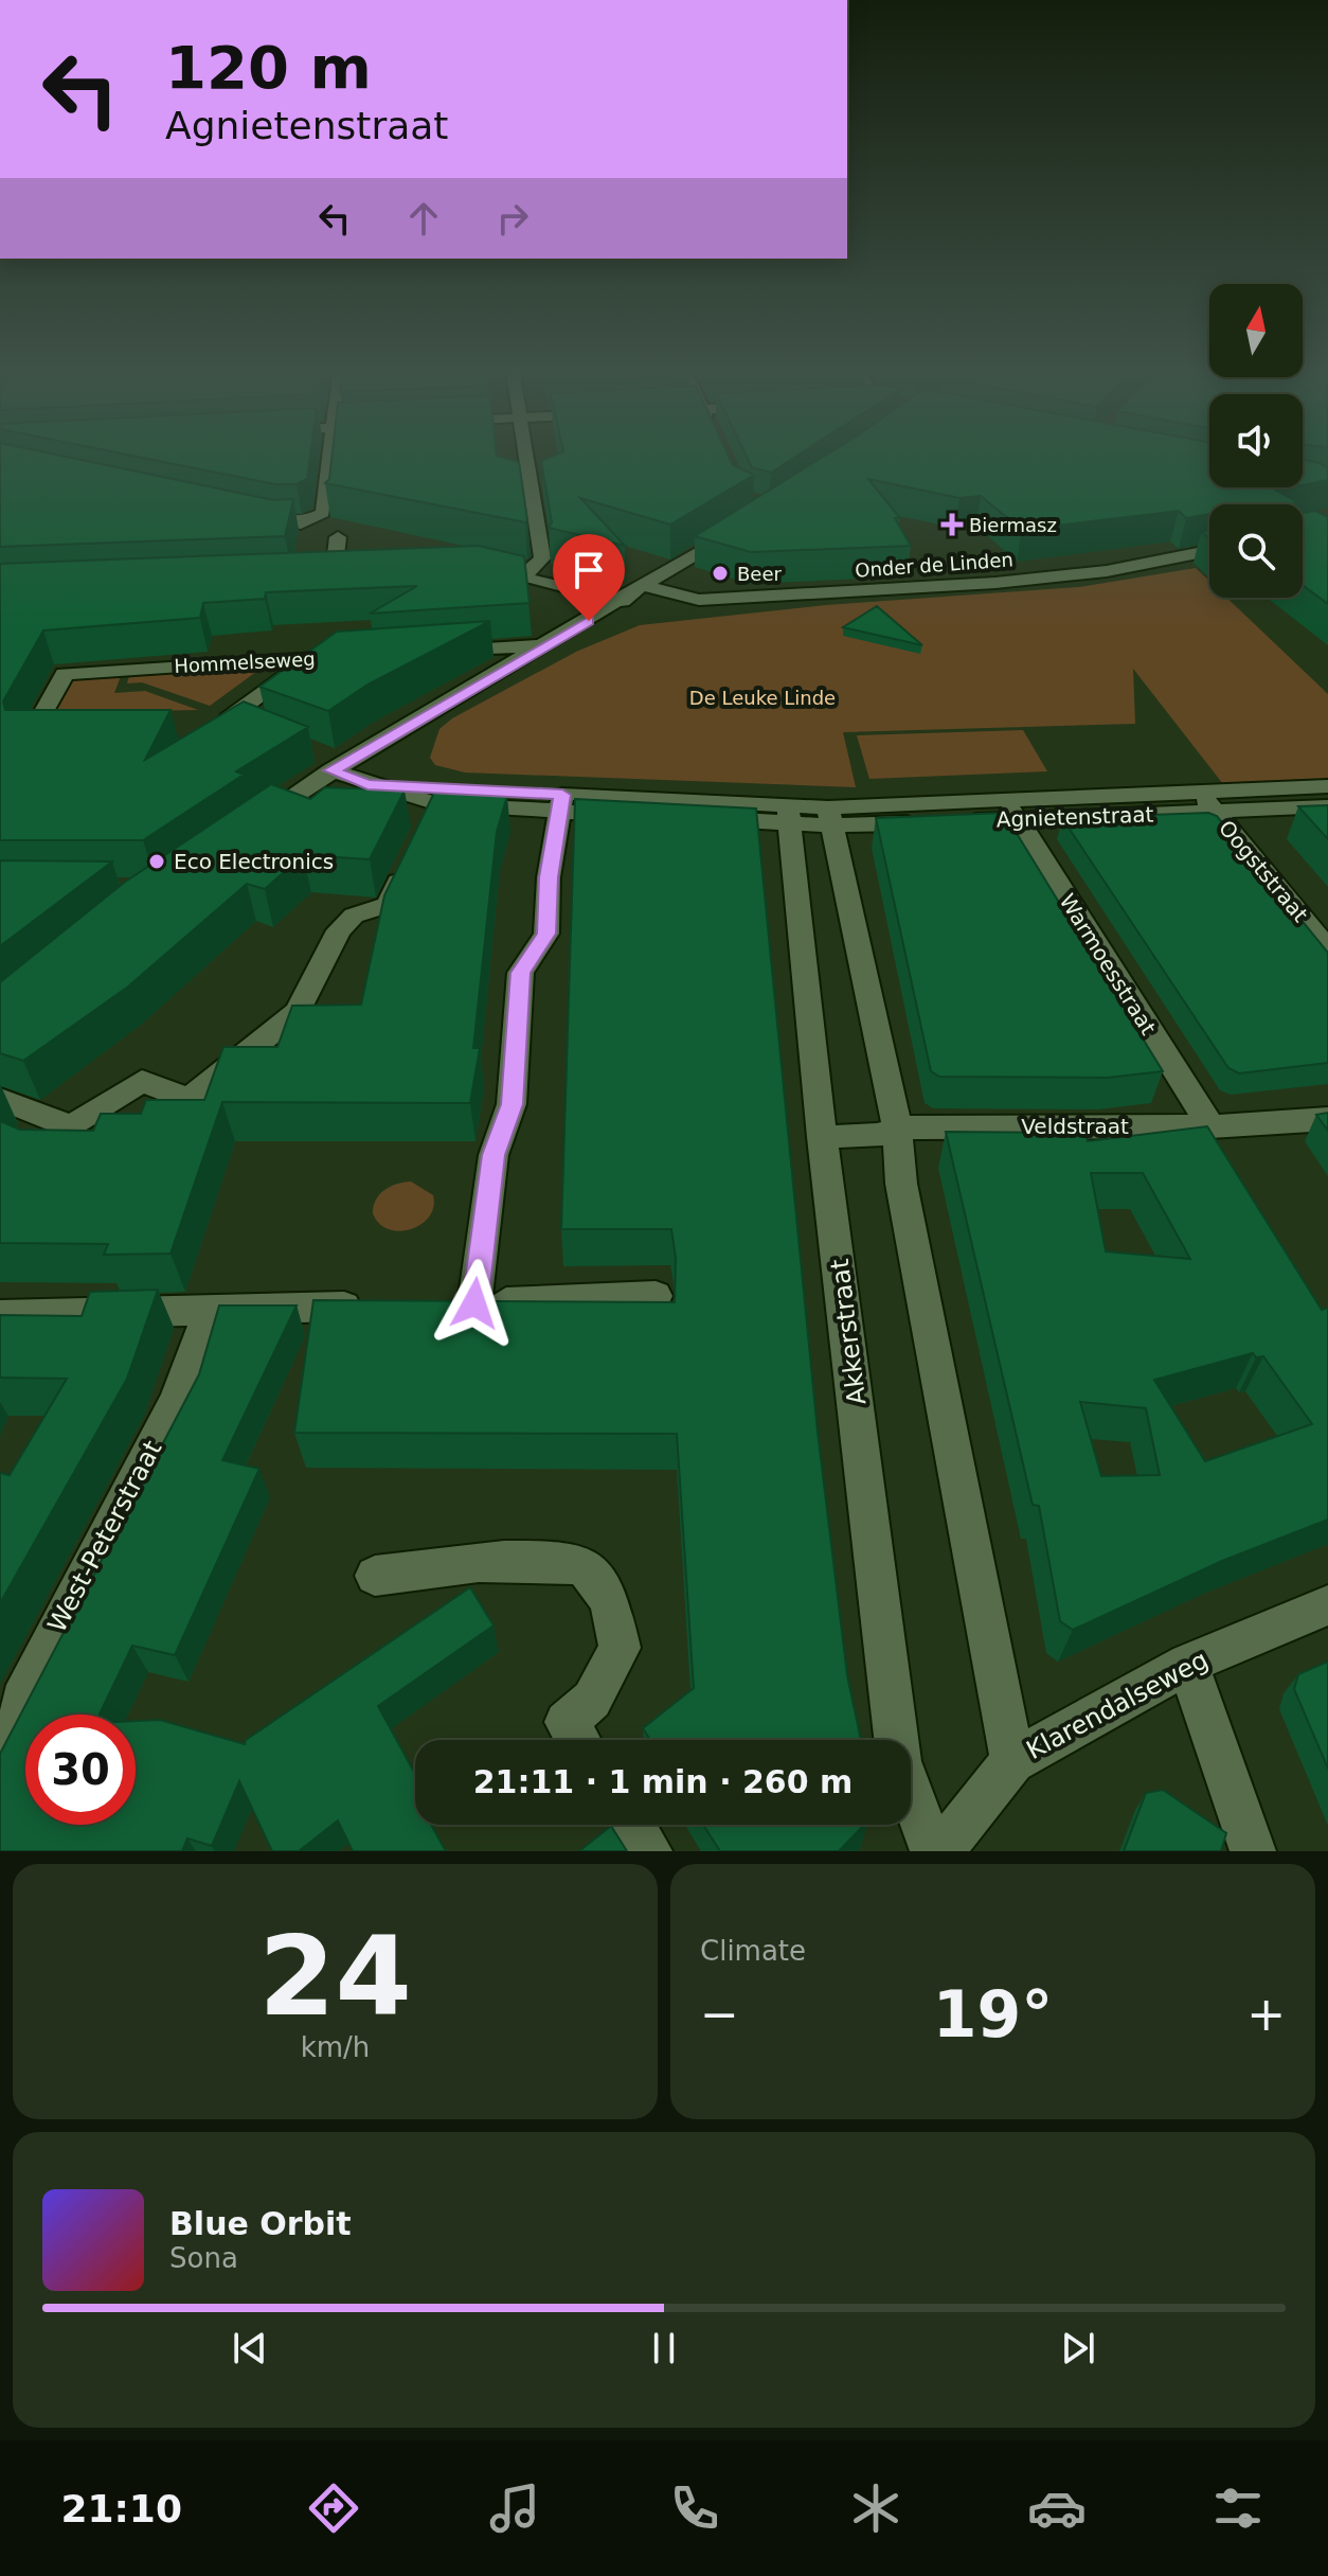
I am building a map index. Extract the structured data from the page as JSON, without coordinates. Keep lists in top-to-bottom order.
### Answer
{
  "streets": {
    "street": [
      "Onder de Linden",
      "Hommelseweg",
      "Agnietenstraat",
      "Oogststraat",
      "Warmoesstraat",
      "Veldstraat",
      "Akkerstraat",
      "West-Peterstraat",
      "Klarendalseweg"
    ]
  },
  "crossings": [
    ["Agnietenstraat", "Oogststraat"],
    ["Agnietenstraat", "Warmoesstraat"],
    ["Agnietenstraat", "Akkerstraat"],
    ["Warmoesstraat", "Veldstraat"],
    ["Veldstraat", "Akkerstraat"]
  ],
  "parks": ["De Leuke Linde"],
  "places": {
    "health": ["Biermasz"],
    "other": ["Beer", "Eco Electronics"]
  },
  "north": "top",
  "page": {
    "turn": ["120 m", "Agnietenstraat"],
    "limit": "30",
    "trip": "21:11 · 1 min · 260 m",
    "tile": [
      ["24", "km/h"],
      "Climate"
    ],
    "heat": ["−", "19°", "+"],
    "song": ["Blue Orbit", "Sona"],
    "tabs": "21:10"
  }
}
